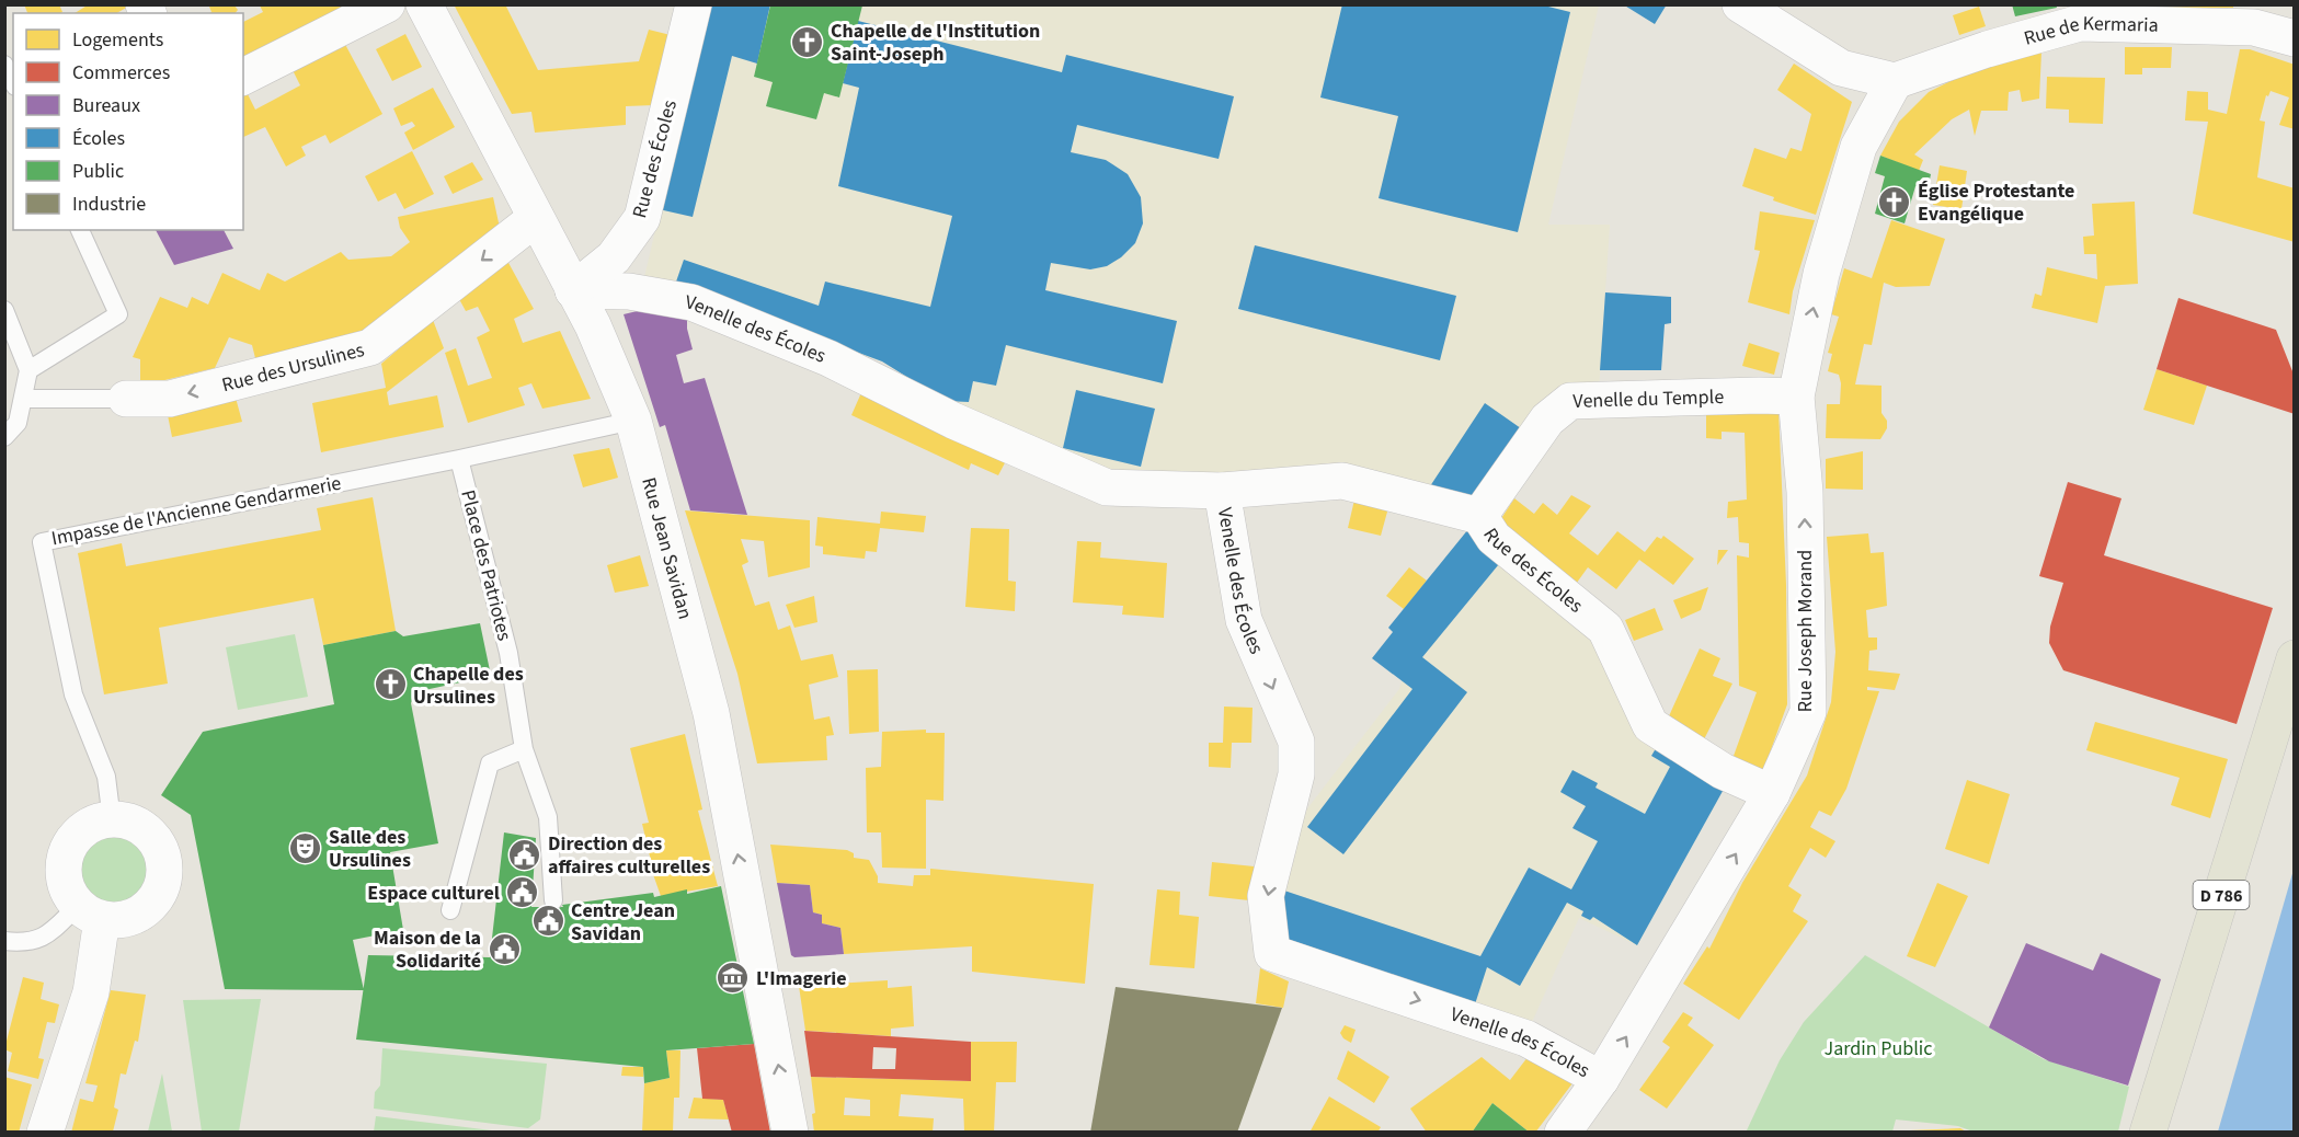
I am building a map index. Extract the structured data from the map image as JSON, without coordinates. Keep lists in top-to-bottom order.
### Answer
{
  "streets": {
    "main road": ["D 786"],
    "street": [
      "Rue de Kermaria",
      "Rue des Écoles",
      "Venelle des Écoles",
      "Rue des Ursulines",
      "Venelle du Temple",
      "Rue Jean Savidan",
      "Rue Joseph Morand"
    ],
    "lane": ["Impasse de l'Ancienne Gendarmerie", "Place des Patriotes"]
  },
  "crossings": [
    ["Rue de Kermaria", "Rue Joseph Morand"],
    ["Rue des Écoles", "Venelle des Écoles"],
    ["Rue des Écoles", "Venelle du Temple"],
    ["Rue des Écoles", "Rue Jean Savidan"],
    ["Rue des Écoles", "Rue Joseph Morand"],
    ["Venelle des Écoles", "Rue Jean Savidan"],
    ["Venelle des Écoles", "Rue Joseph Morand"],
    ["Rue des Ursulines", "Rue Jean Savidan"],
    ["Venelle du Temple", "Rue Joseph Morand"],
    ["Impasse de l'Ancienne Gendarmerie", "Rue Jean Savidan"],
    ["Impasse de l'Ancienne Gendarmerie", "Place des Patriotes"]
  ],
  "one_way": ["Venelle des Écoles", "Rue Jean Savidan", "Rue Joseph Morand"],
  "parks": ["Jardin Public"],
  "places": {
    "church": ["Chapelle de l'Institution Saint-Joseph", "Église Protestante Evangélique", "Chapelle des Ursulines"],
    "theatre": ["Salle des Ursulines"],
    "public building": [
      "Direction des affaires culturelles",
      "Espace culturel",
      "Centre Jean Savidan",
      "Maison de la Solidarité"
    ],
    "museum": ["L'Imagerie"]
  },
  "legend": [
    "Logements",
    "Commerces",
    "Bureaux",
    "Écoles",
    "Public",
    "Industrie"
  ]
}
